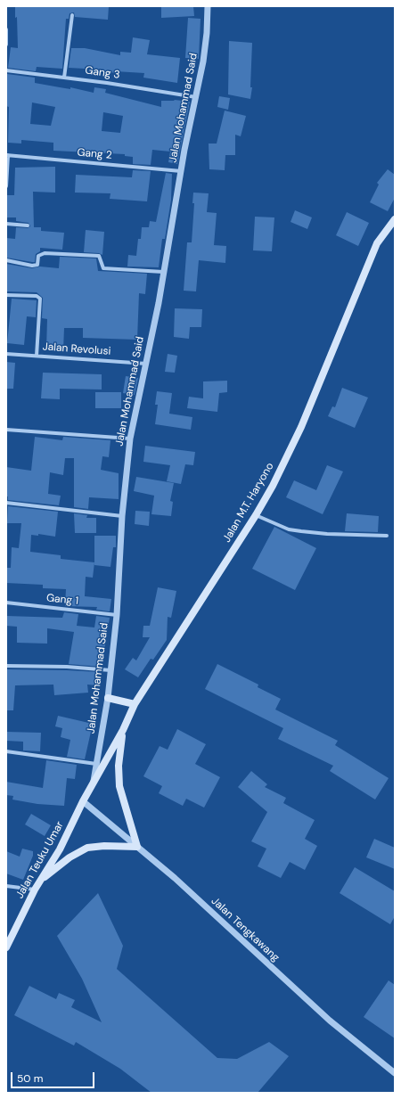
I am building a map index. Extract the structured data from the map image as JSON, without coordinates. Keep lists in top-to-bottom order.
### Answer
{
  "streets": {
    "main road": ["Jalan M.T. Haryono", "Jalan Teuku Umar"],
    "street": [
      "Gang 3",
      "Jalan Mohammad Said",
      "Gang 2",
      "Jalan Revolusi",
      "Gang 1",
      "Jalan Tengkawang"
    ]
  },
  "crossings": [
    ["Gang 3", "Jalan Mohammad Said"],
    ["Jalan Mohammad Said", "Gang 2"],
    ["Jalan Mohammad Said", "Jalan Revolusi"],
    ["Jalan Mohammad Said", "Jalan M.T. Haryono"],
    ["Jalan Mohammad Said", "Gang 1"],
    ["Jalan Mohammad Said", "Jalan Teuku Umar"],
    ["Jalan M.T. Haryono", "Jalan Teuku Umar"],
    ["Jalan Teuku Umar", "Jalan Tengkawang"]
  ],
  "scale_bar": "50 m"
}
